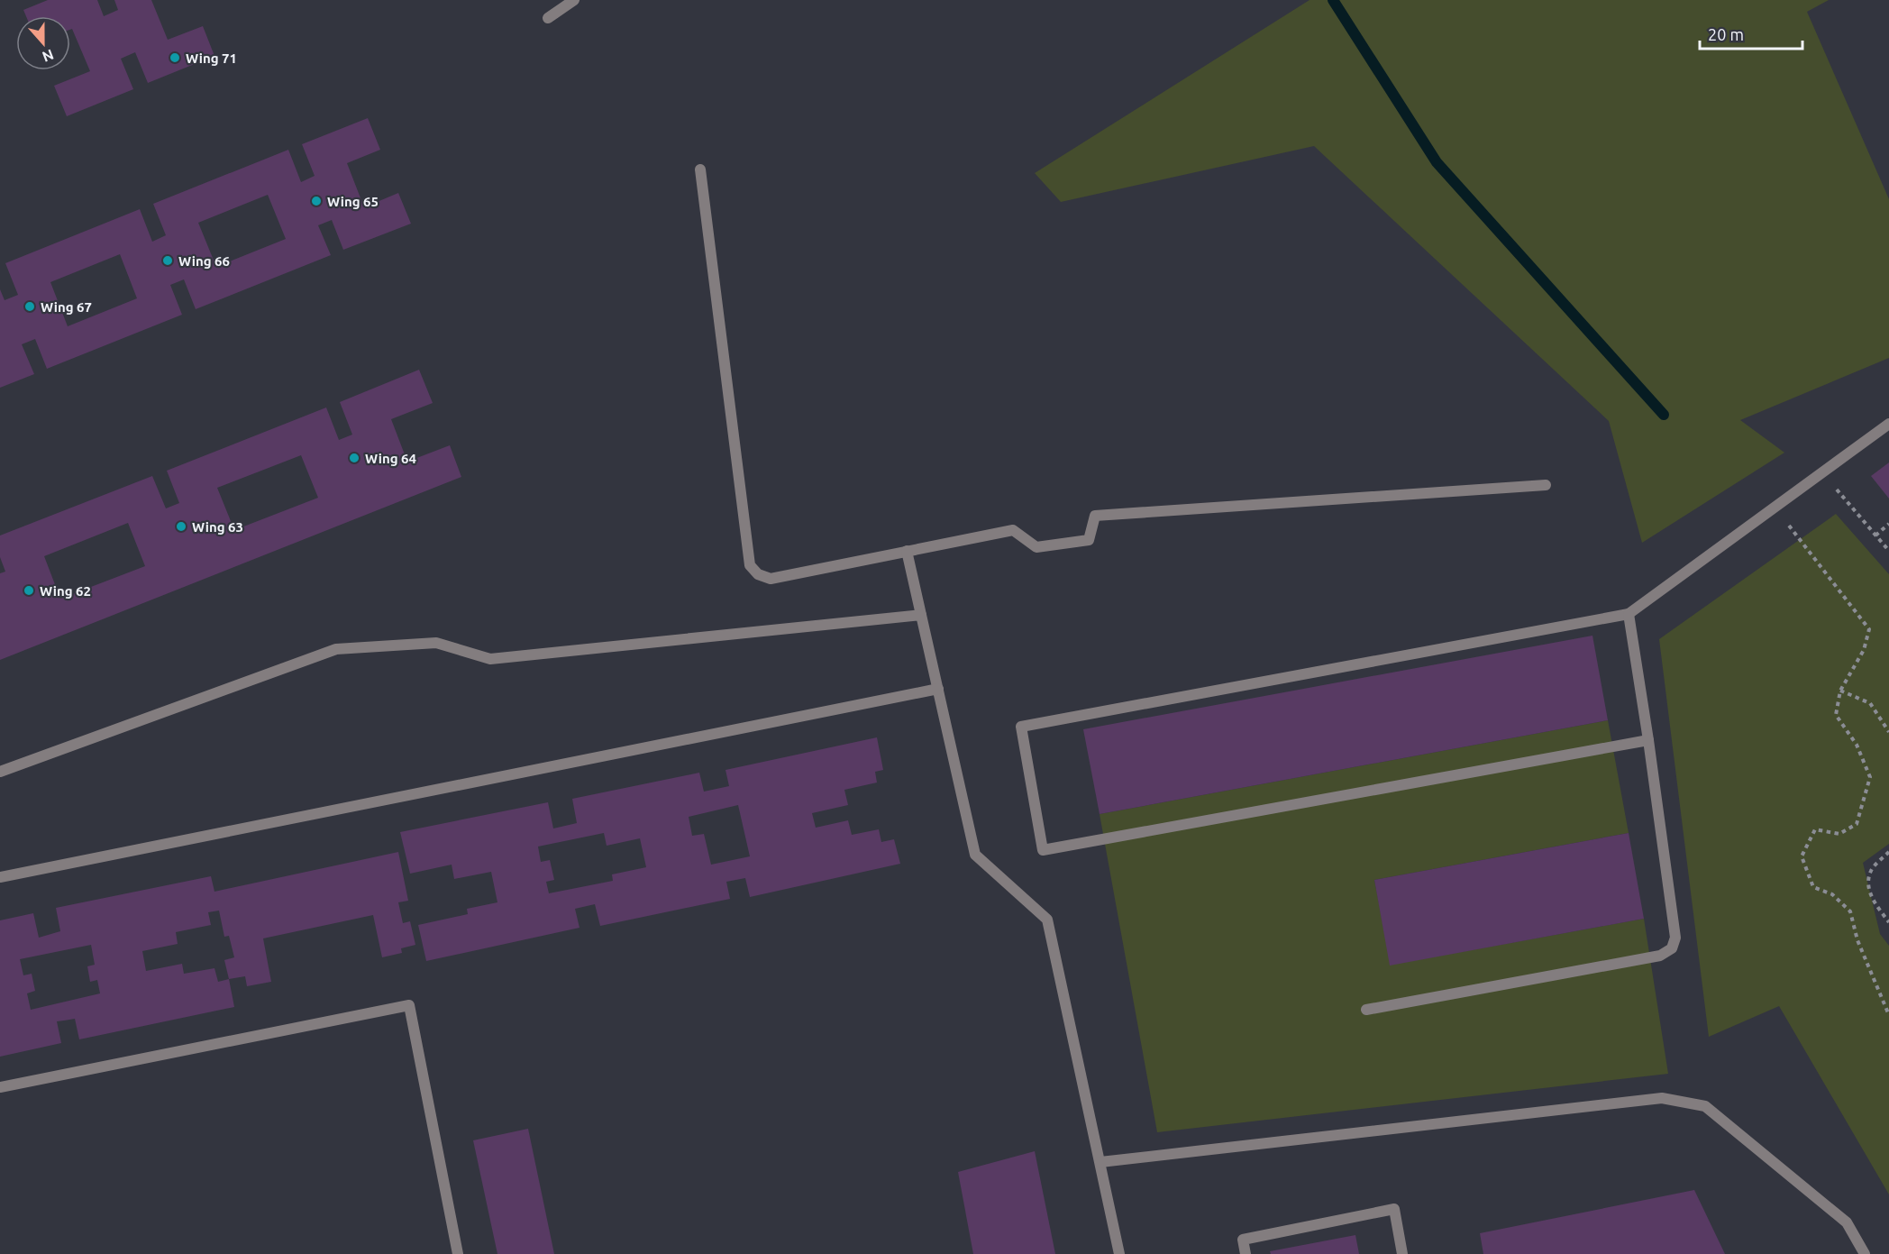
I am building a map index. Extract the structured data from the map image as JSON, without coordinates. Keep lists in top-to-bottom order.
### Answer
{
  "places": [
    "Wing 71",
    "Wing 65",
    "Wing 66",
    "Wing 67",
    "Wing 64",
    "Wing 63",
    "Wing 62"
  ],
  "scale_bar": "20 m",
  "north": "bottom"
}
